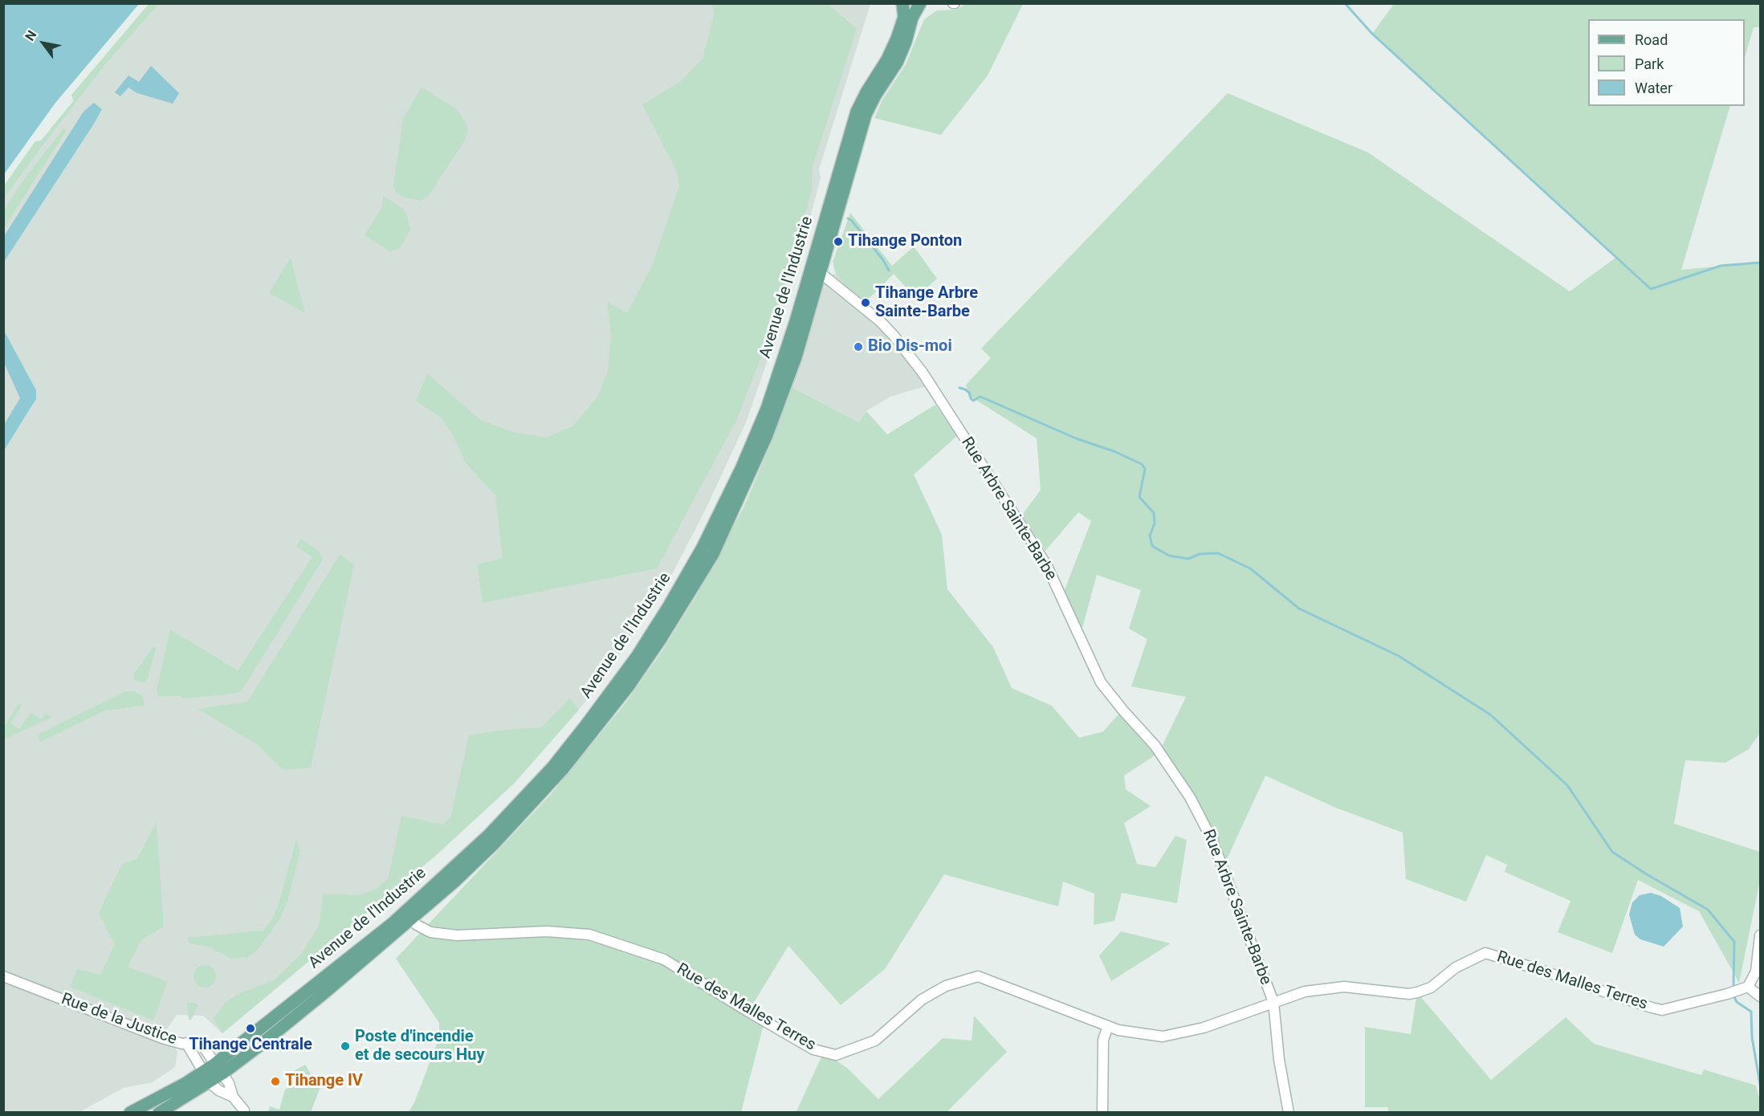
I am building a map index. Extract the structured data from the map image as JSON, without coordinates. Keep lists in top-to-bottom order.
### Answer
{
  "streets": {
    "main road": ["Avenue de l'Industrie"],
    "street": ["Rue Arbre Sainte-Barbe", "Rue des Malles Terres", "Rue de la Justice"]
  },
  "crossings": [
    ["Avenue de l'Industrie", "Rue Arbre Sainte-Barbe"],
    ["Avenue de l'Industrie", "Rue des Malles Terres"],
    ["Avenue de l'Industrie", "Rue de la Justice"],
    ["Rue Arbre Sainte-Barbe", "Rue des Malles Terres"]
  ],
  "places": [
    "Tihange Ponton",
    "Tihange Arbre Sainte-Barbe",
    "Bio Dis-moi",
    "Tihange Centrale",
    "Poste d'incendie et de secours Huy",
    "Tihange IV"
  ],
  "legend": ["Road", "Park", "Water"],
  "north": "top left"
}
